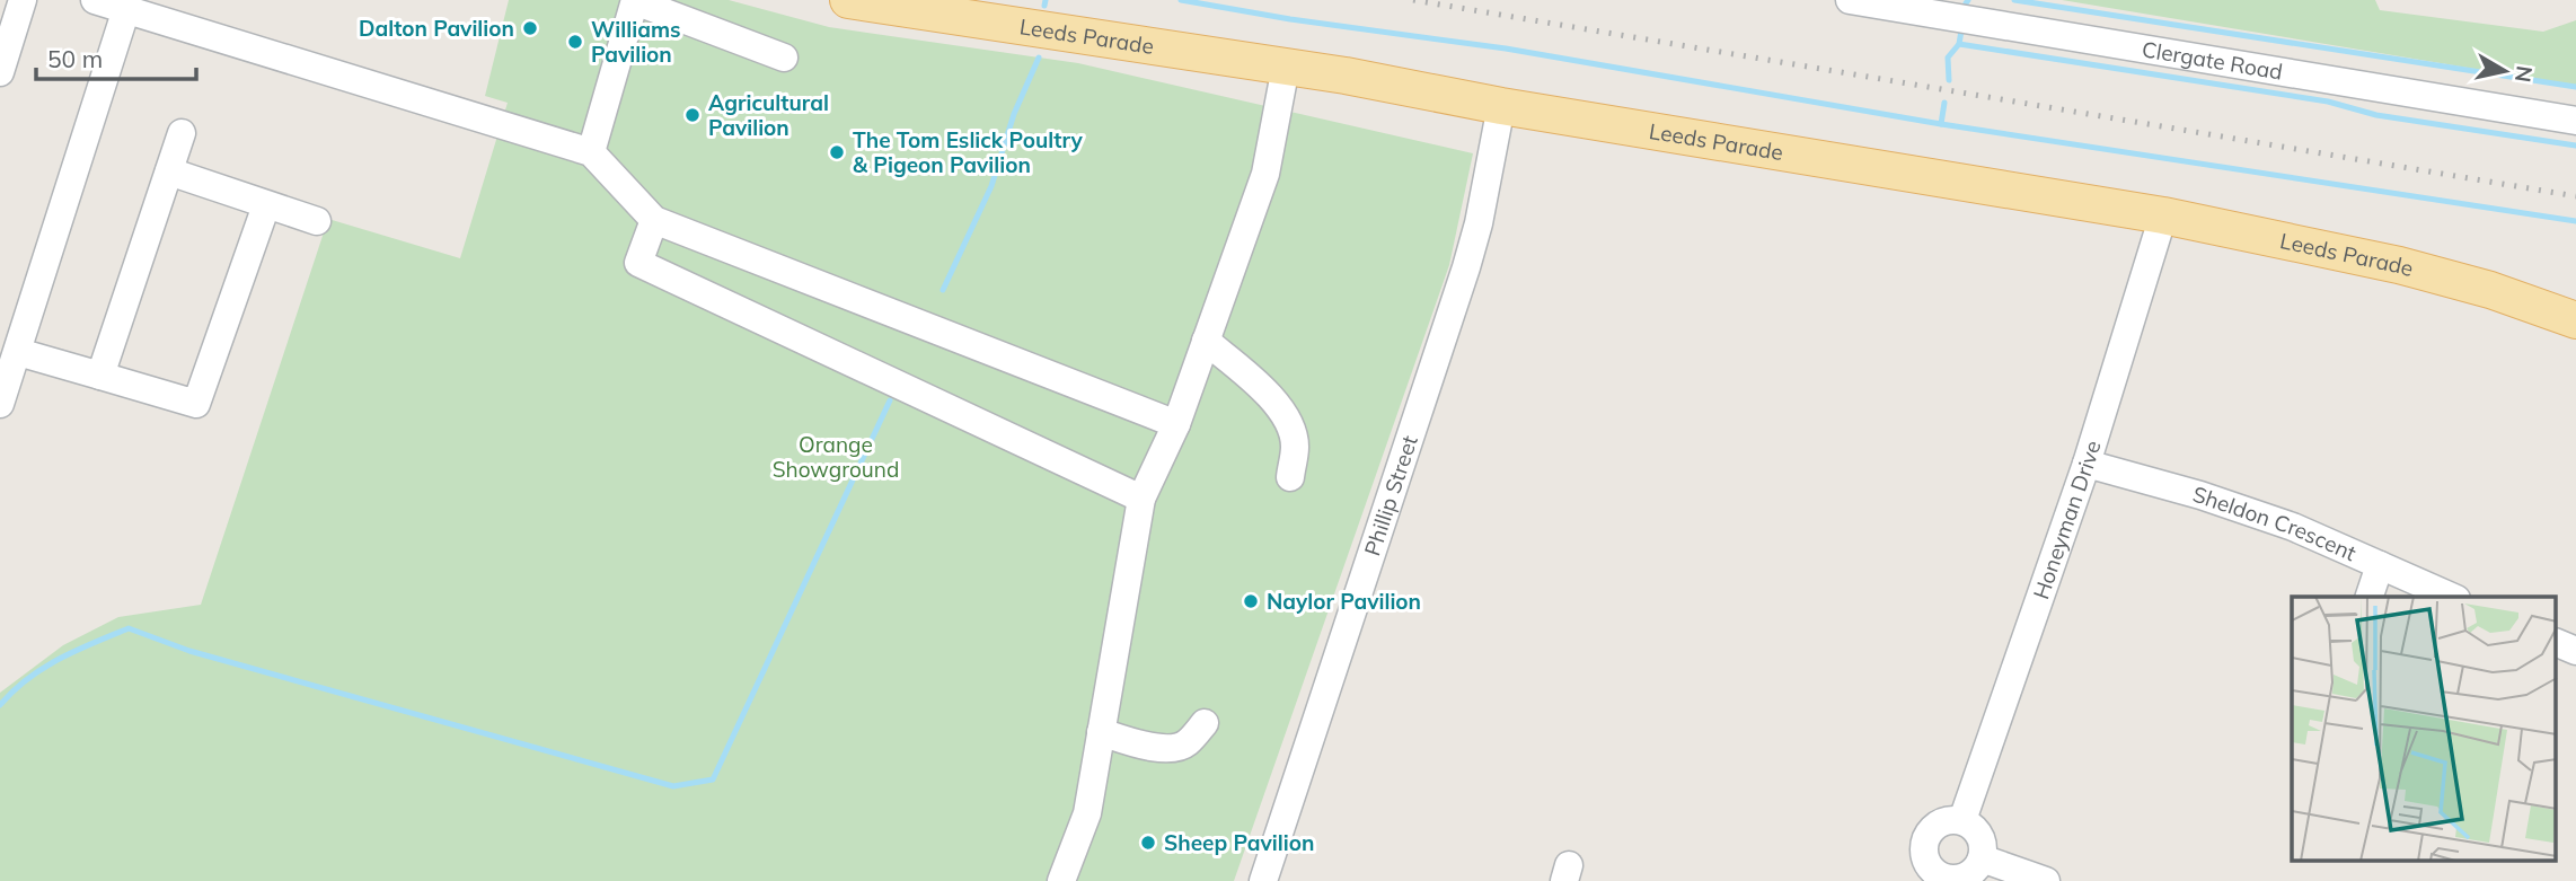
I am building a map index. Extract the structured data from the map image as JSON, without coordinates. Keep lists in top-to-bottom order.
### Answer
{
  "streets": {
    "main road": ["Leeds Parade"],
    "street": [
      "Clergate Road",
      "Phillip Street",
      "Honeyman Drive",
      "Sheldon Crescent"
    ]
  },
  "crossings": [
    ["Leeds Parade", "Phillip Street"],
    ["Leeds Parade", "Honeyman Drive"],
    ["Honeyman Drive", "Sheldon Crescent"]
  ],
  "parks": ["Orange Showground"],
  "places": [
    "Dalton Pavilion",
    "Williams Pavilion",
    "Agricultural Pavilion",
    "The Tom Eslick Poultry & Pigeon Pavilion",
    "Naylor Pavilion",
    "Sheep Pavilion"
  ],
  "scale_bar": "50 m",
  "north": "right"
}
